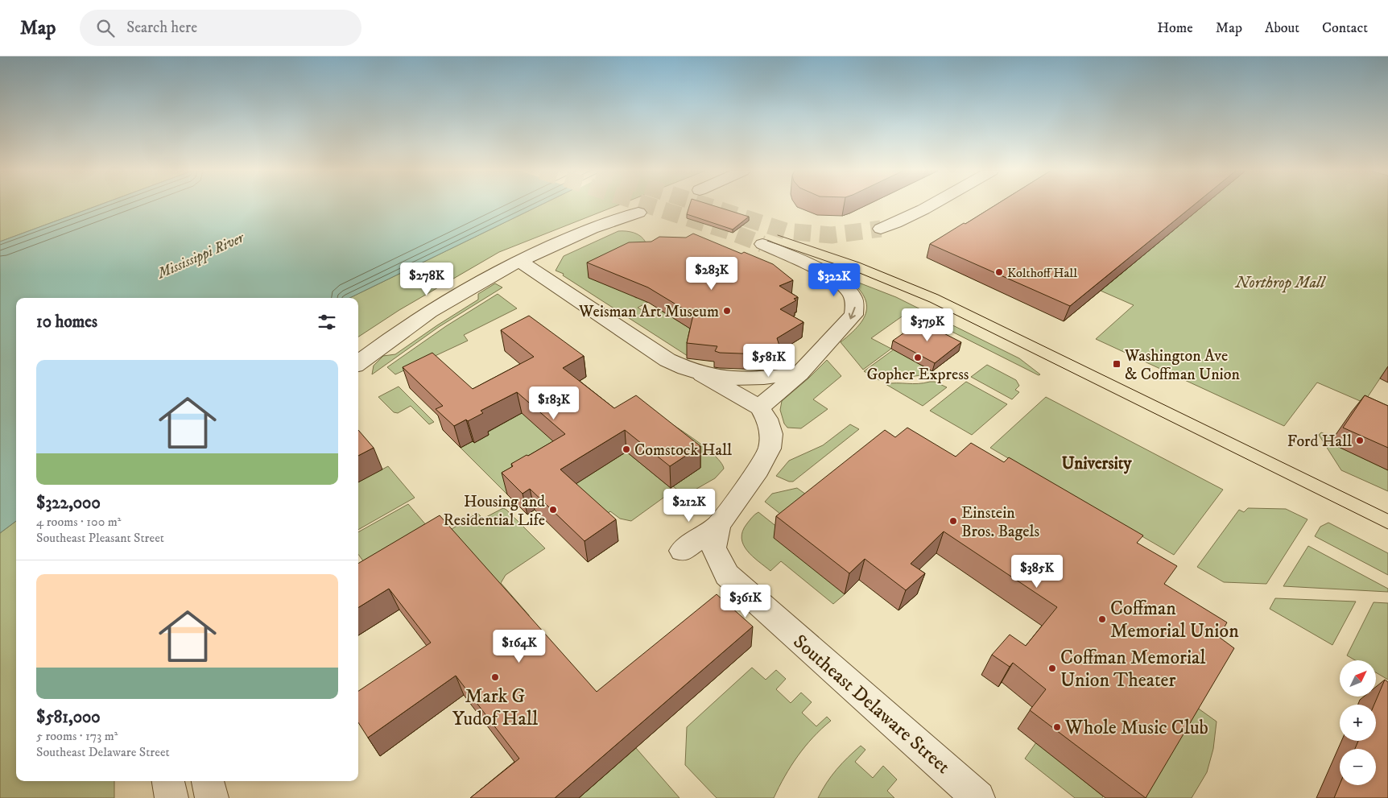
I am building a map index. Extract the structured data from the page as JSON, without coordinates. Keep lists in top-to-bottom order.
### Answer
{
  "streets": {
    "street": ["Southeast Delaware Street"]
  },
  "districts": ["University"],
  "water": ["Mississippi River"],
  "parks": ["Northrop Mall"],
  "places": {
    "other": [
      "Kolthoff Hall",
      "Weisman Art Museum",
      "Gopher Express",
      "Ford Hall",
      "Comstock Hall",
      "Housing and Residential Life",
      "Einstein Bros. Bagels",
      "Coffman Memorial Union",
      "Coffman Memorial Union Theater",
      "Mark G Yudof Hall",
      "Whole Music Club"
    ],
    "transit": ["Washington Ave & Coffman Union"]
  },
  "north": "top right",
  "page": {
    "header": "Map",
    "search": "Search here",
    "nav": [
      "Home",
      "Map",
      "About",
      "Contact"
    ],
    "price": [
      "$283K",
      "$278K",
      "$322K",
      "$379K",
      "$581K",
      "$183K",
      "$212K",
      "$385K",
      "$361K",
      "$164K"
    ],
    "heading": "10 homes",
    "list": [
      {
        "name": "$322,000",
        "note": "4 rooms · 100 m² · Southeast Pleasant Street"
      },
      {
        "name": "$581,000",
        "note": "5 rooms · 173 m² · Southeast Delaware Street"
      }
    ],
    "map_buttons": ["+", "−"]
  }
}
